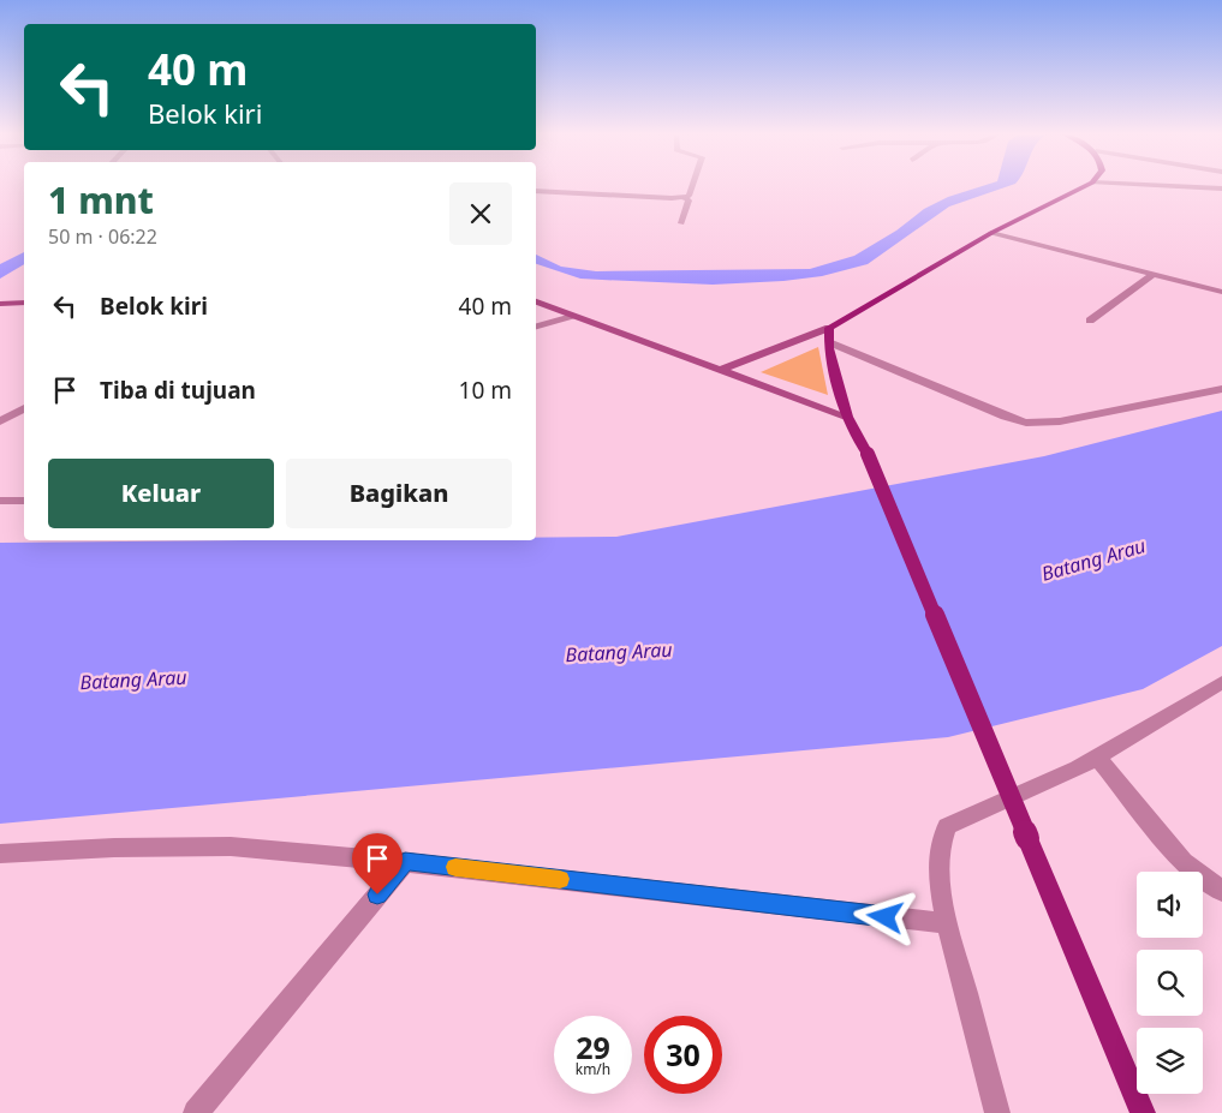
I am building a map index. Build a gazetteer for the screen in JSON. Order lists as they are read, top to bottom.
{
  "water": ["Batang Arau"],
  "page": {
    "turn": ["40 m", "Belok kiri"],
    "heading": ["1 mnt", "50 m · 06:22"],
    "list": [
      {
        "name": "Belok kiri",
        "value": "40 m"
      },
      {
        "name": "Tiba di tujuan",
        "value": "10 m"
      }
    ],
    "buttons": ["Keluar", "Bagikan"],
    "speed": "29 km/h",
    "limit": "30"
  }
}
